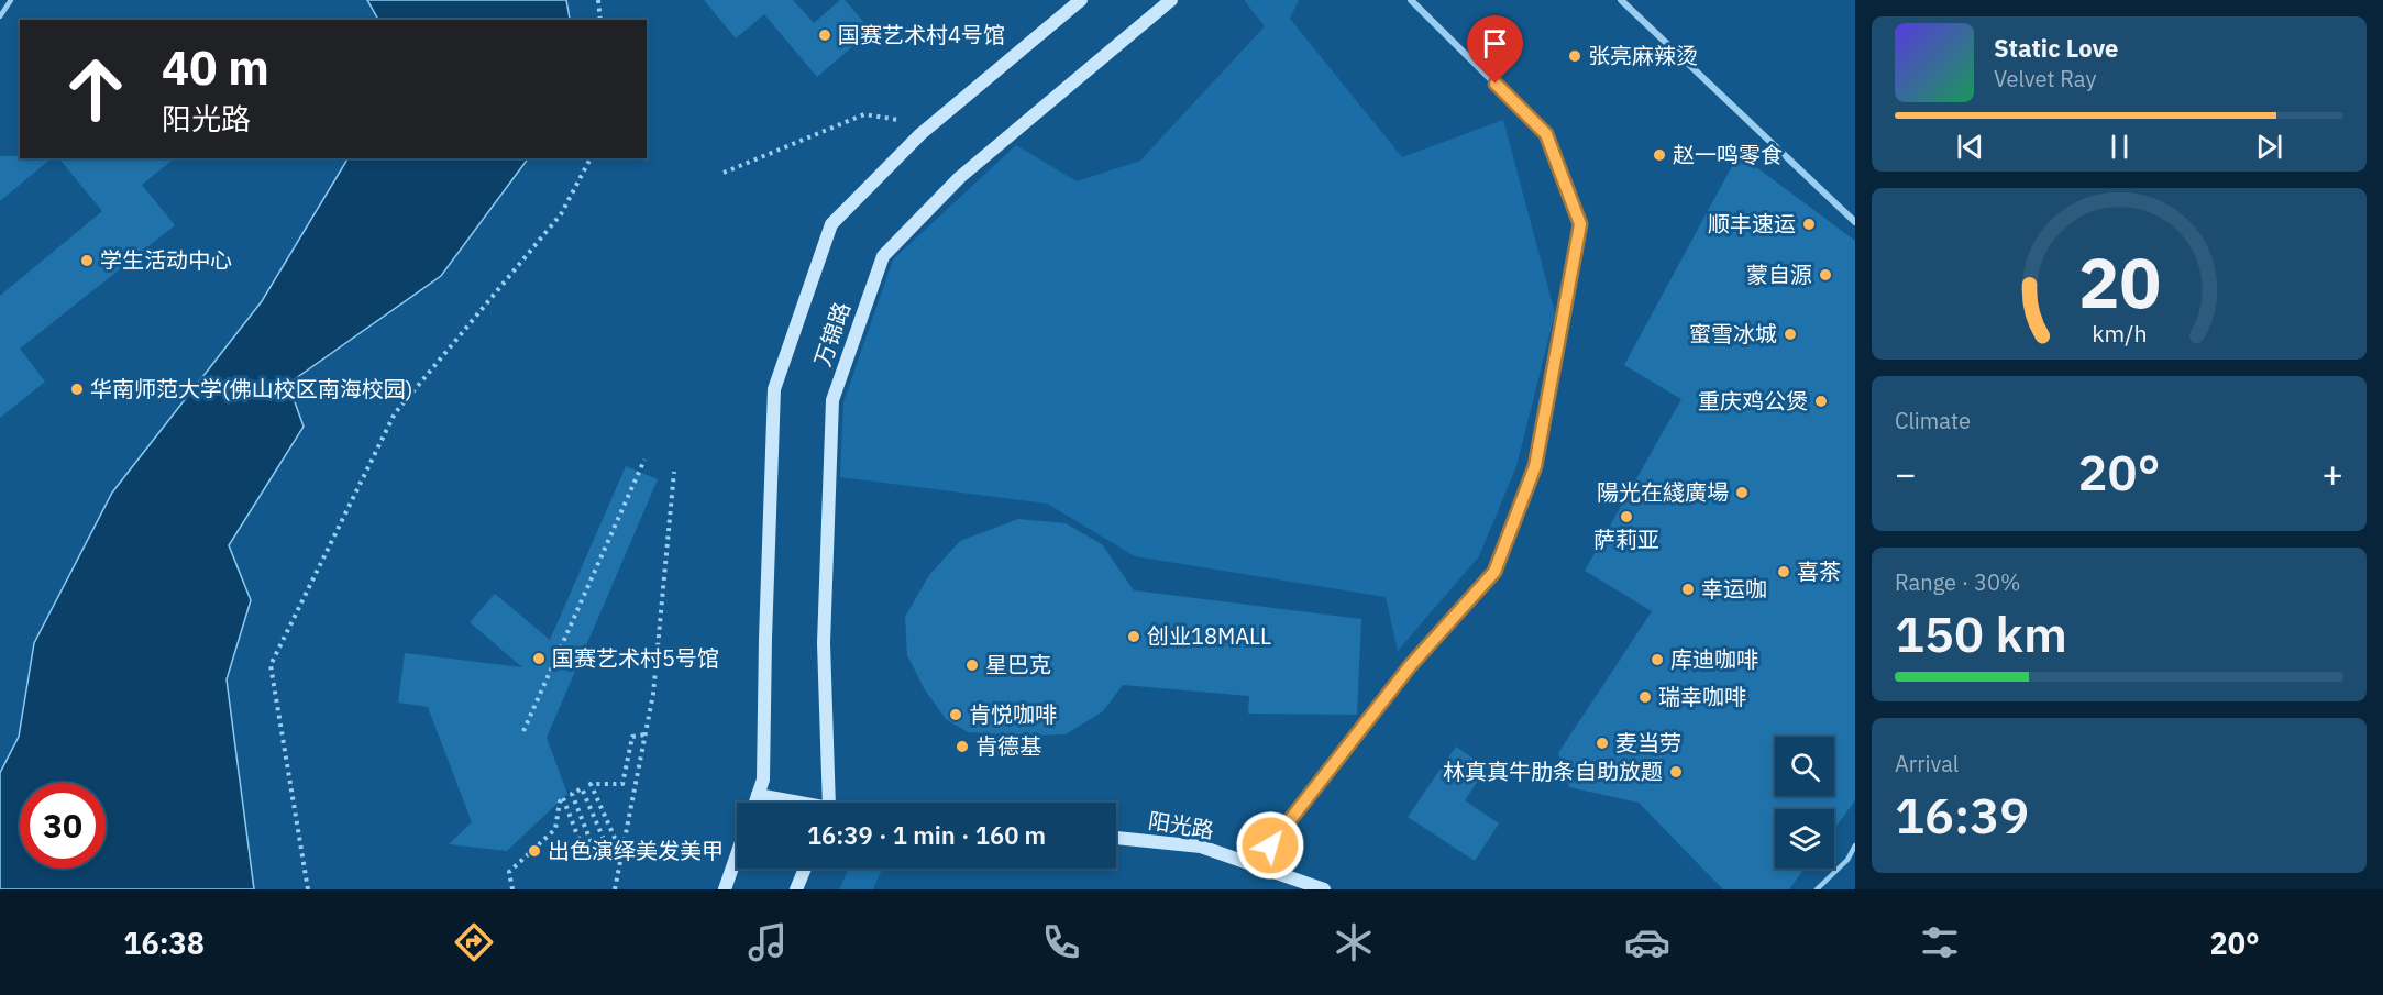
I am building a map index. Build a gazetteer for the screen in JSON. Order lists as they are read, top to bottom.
{
  "streets": {
    "street": ["万锦路", "阳光路"]
  },
  "places": [
    "国赛艺术村4号馆",
    "张亮麻辣烫",
    "赵一鸣零食",
    "顺丰速运",
    "学生活动中心",
    "蒙自源",
    "蜜雪冰城",
    "华南师范大学(佛山校区南海校园)",
    "重庆鸡公煲",
    "陽光在綫廣場",
    "萨莉亚",
    "喜茶",
    "幸运咖",
    "创业18MALL",
    "国赛艺术村5号馆",
    "库迪咖啡",
    "星巴克",
    "瑞幸咖啡",
    "肯悦咖啡",
    "麦当劳",
    "肯德基",
    "林真真牛肋条自助放题",
    "出色演绎美发美甲"
  ],
  "page": {
    "turn": ["40 m", "阳光路"],
    "song": ["Static Love", "Velvet Ray"],
    "tile": [
      "Climate",
      ["Range · 30%", "150 km"],
      ["Arrival", "16:39"]
    ],
    "heat": ["−", "20°", "+"],
    "limit": "30",
    "trip": "16:39 · 1 min · 160 m",
    "tabs": ["16:38", "20°"],
    "gauge": ["20", "km/h"]
  }
}
